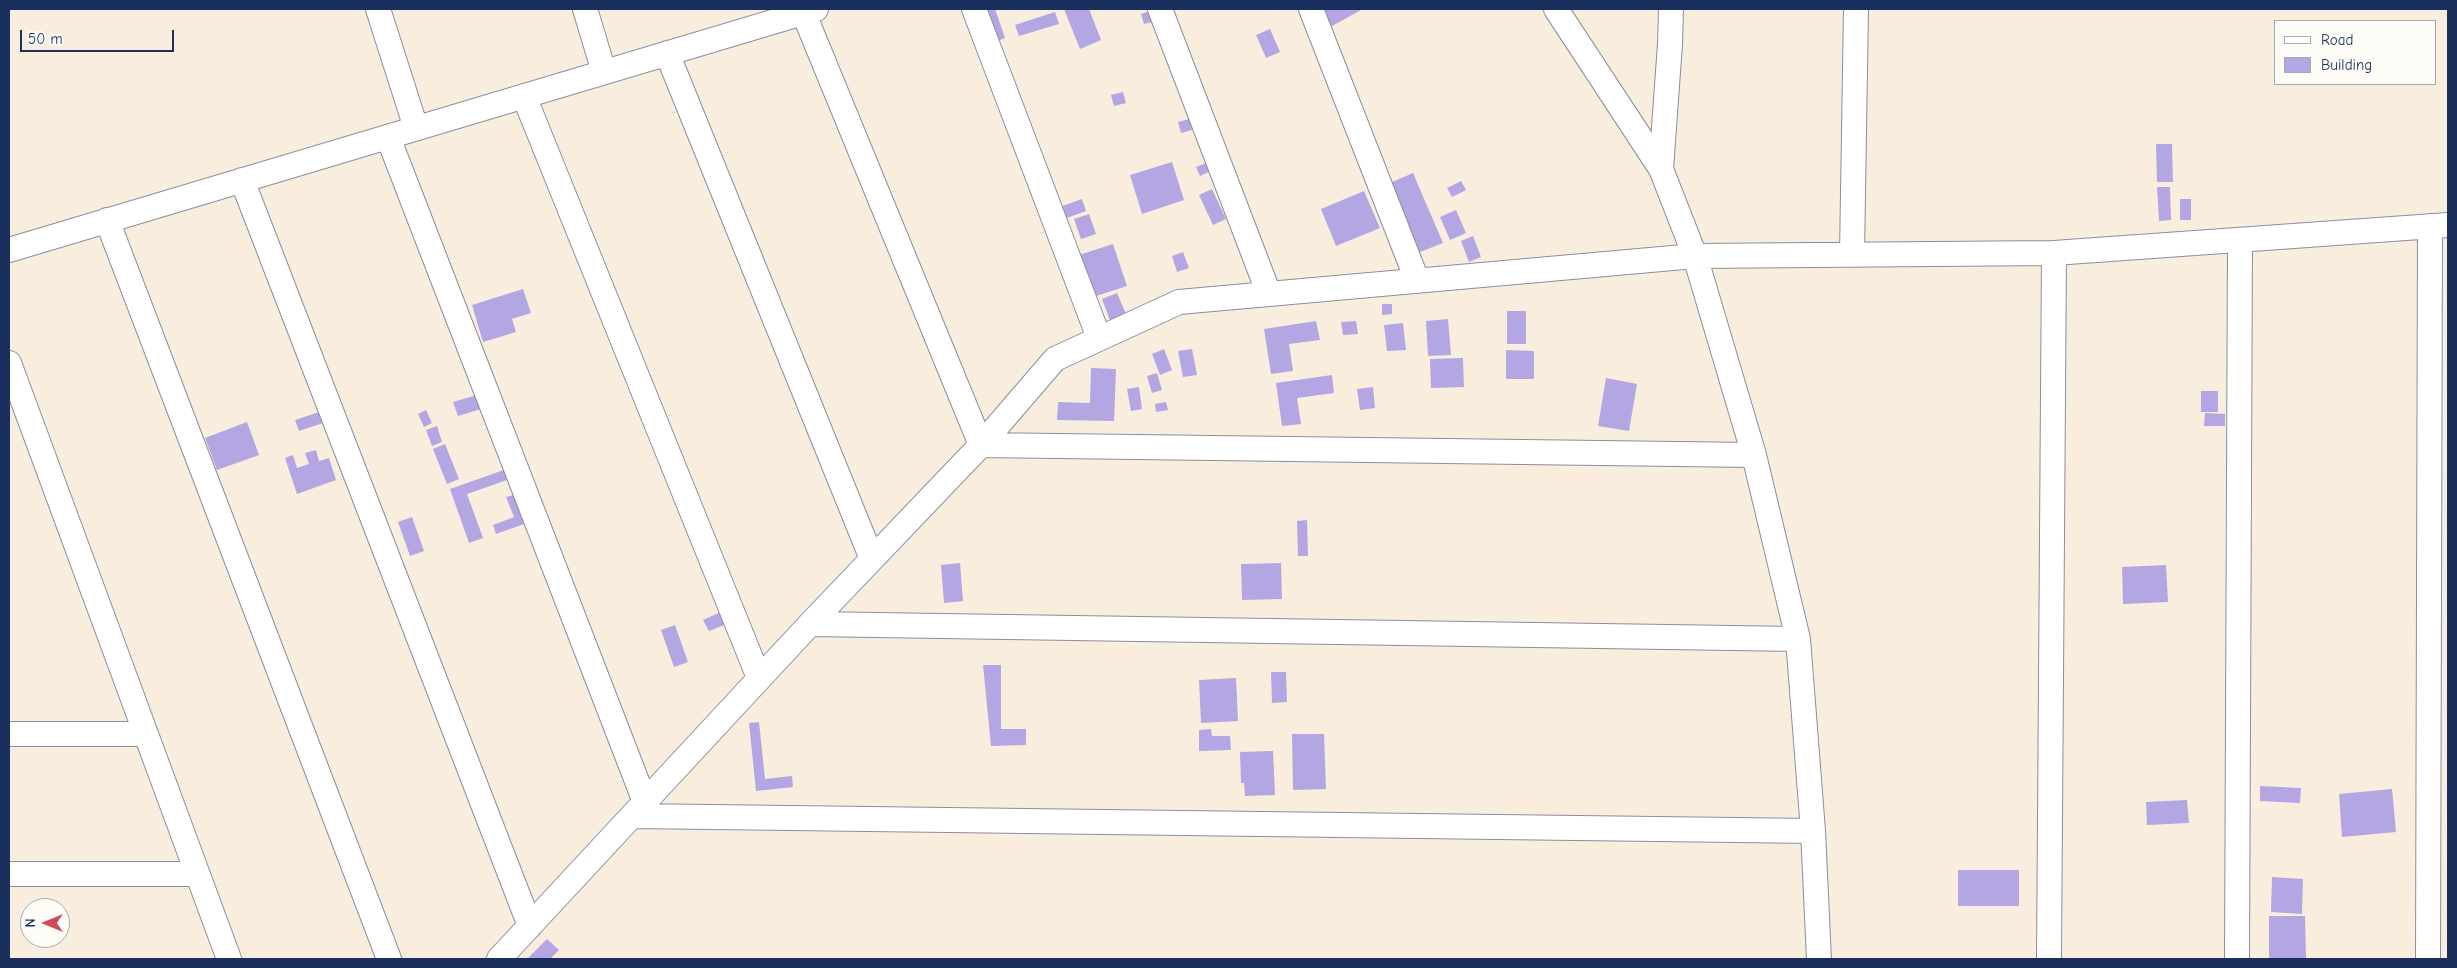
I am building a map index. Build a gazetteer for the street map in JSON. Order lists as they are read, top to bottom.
{
  "legend": ["Road", "Building"],
  "scale_bar": "50 m",
  "north": "left"
}
